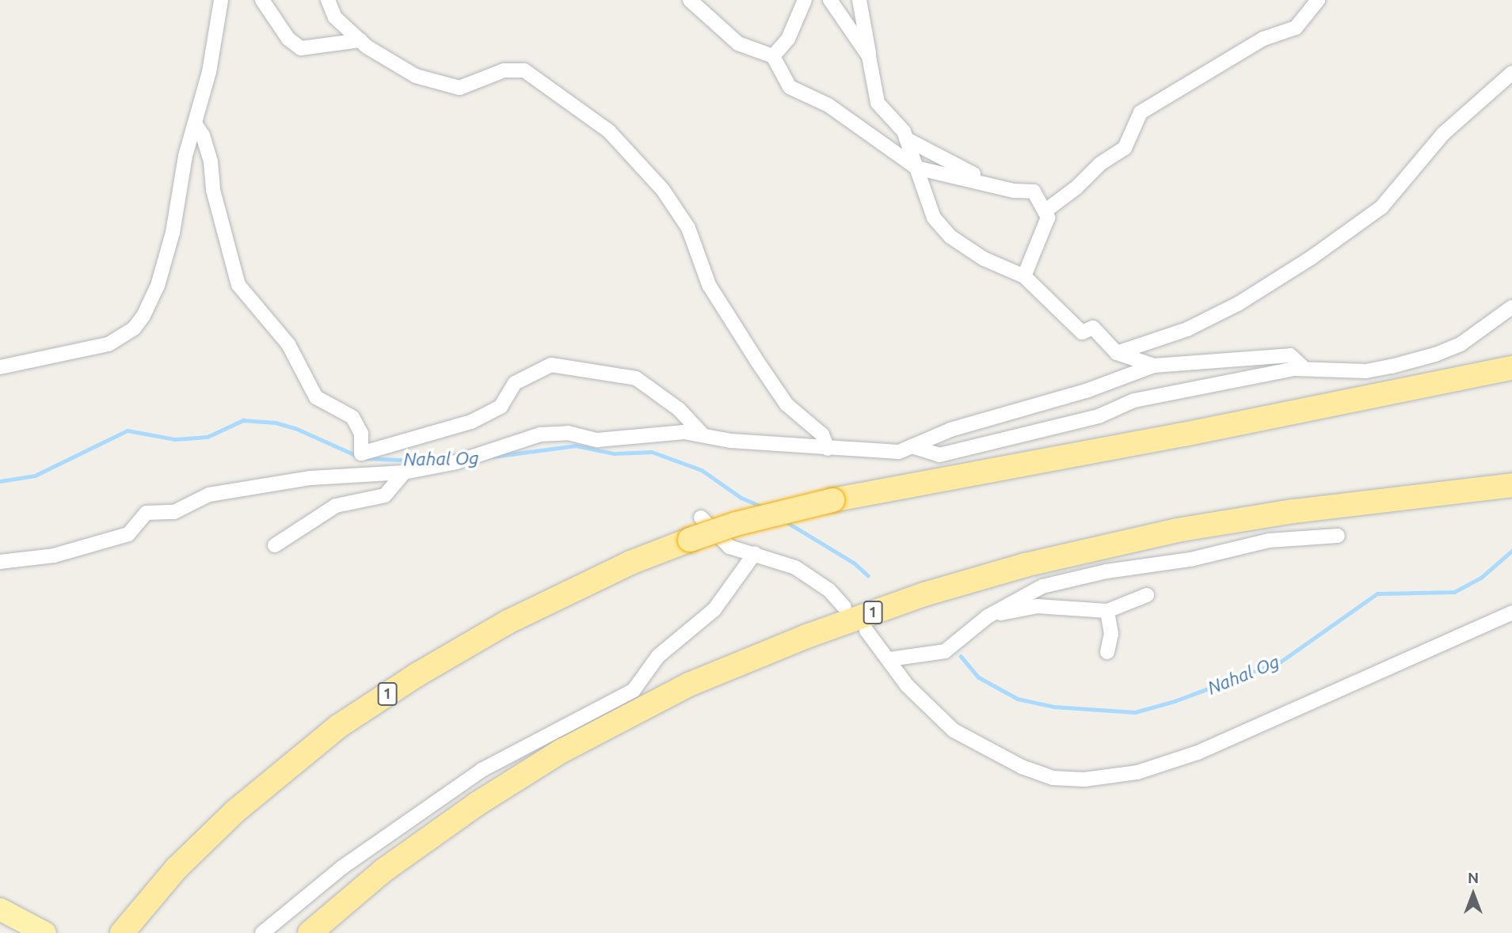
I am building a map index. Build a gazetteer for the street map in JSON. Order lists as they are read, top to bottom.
{
  "streets": {
    "highway": ["1"]
  },
  "water": ["Nahal Og"],
  "north": "top"
}
